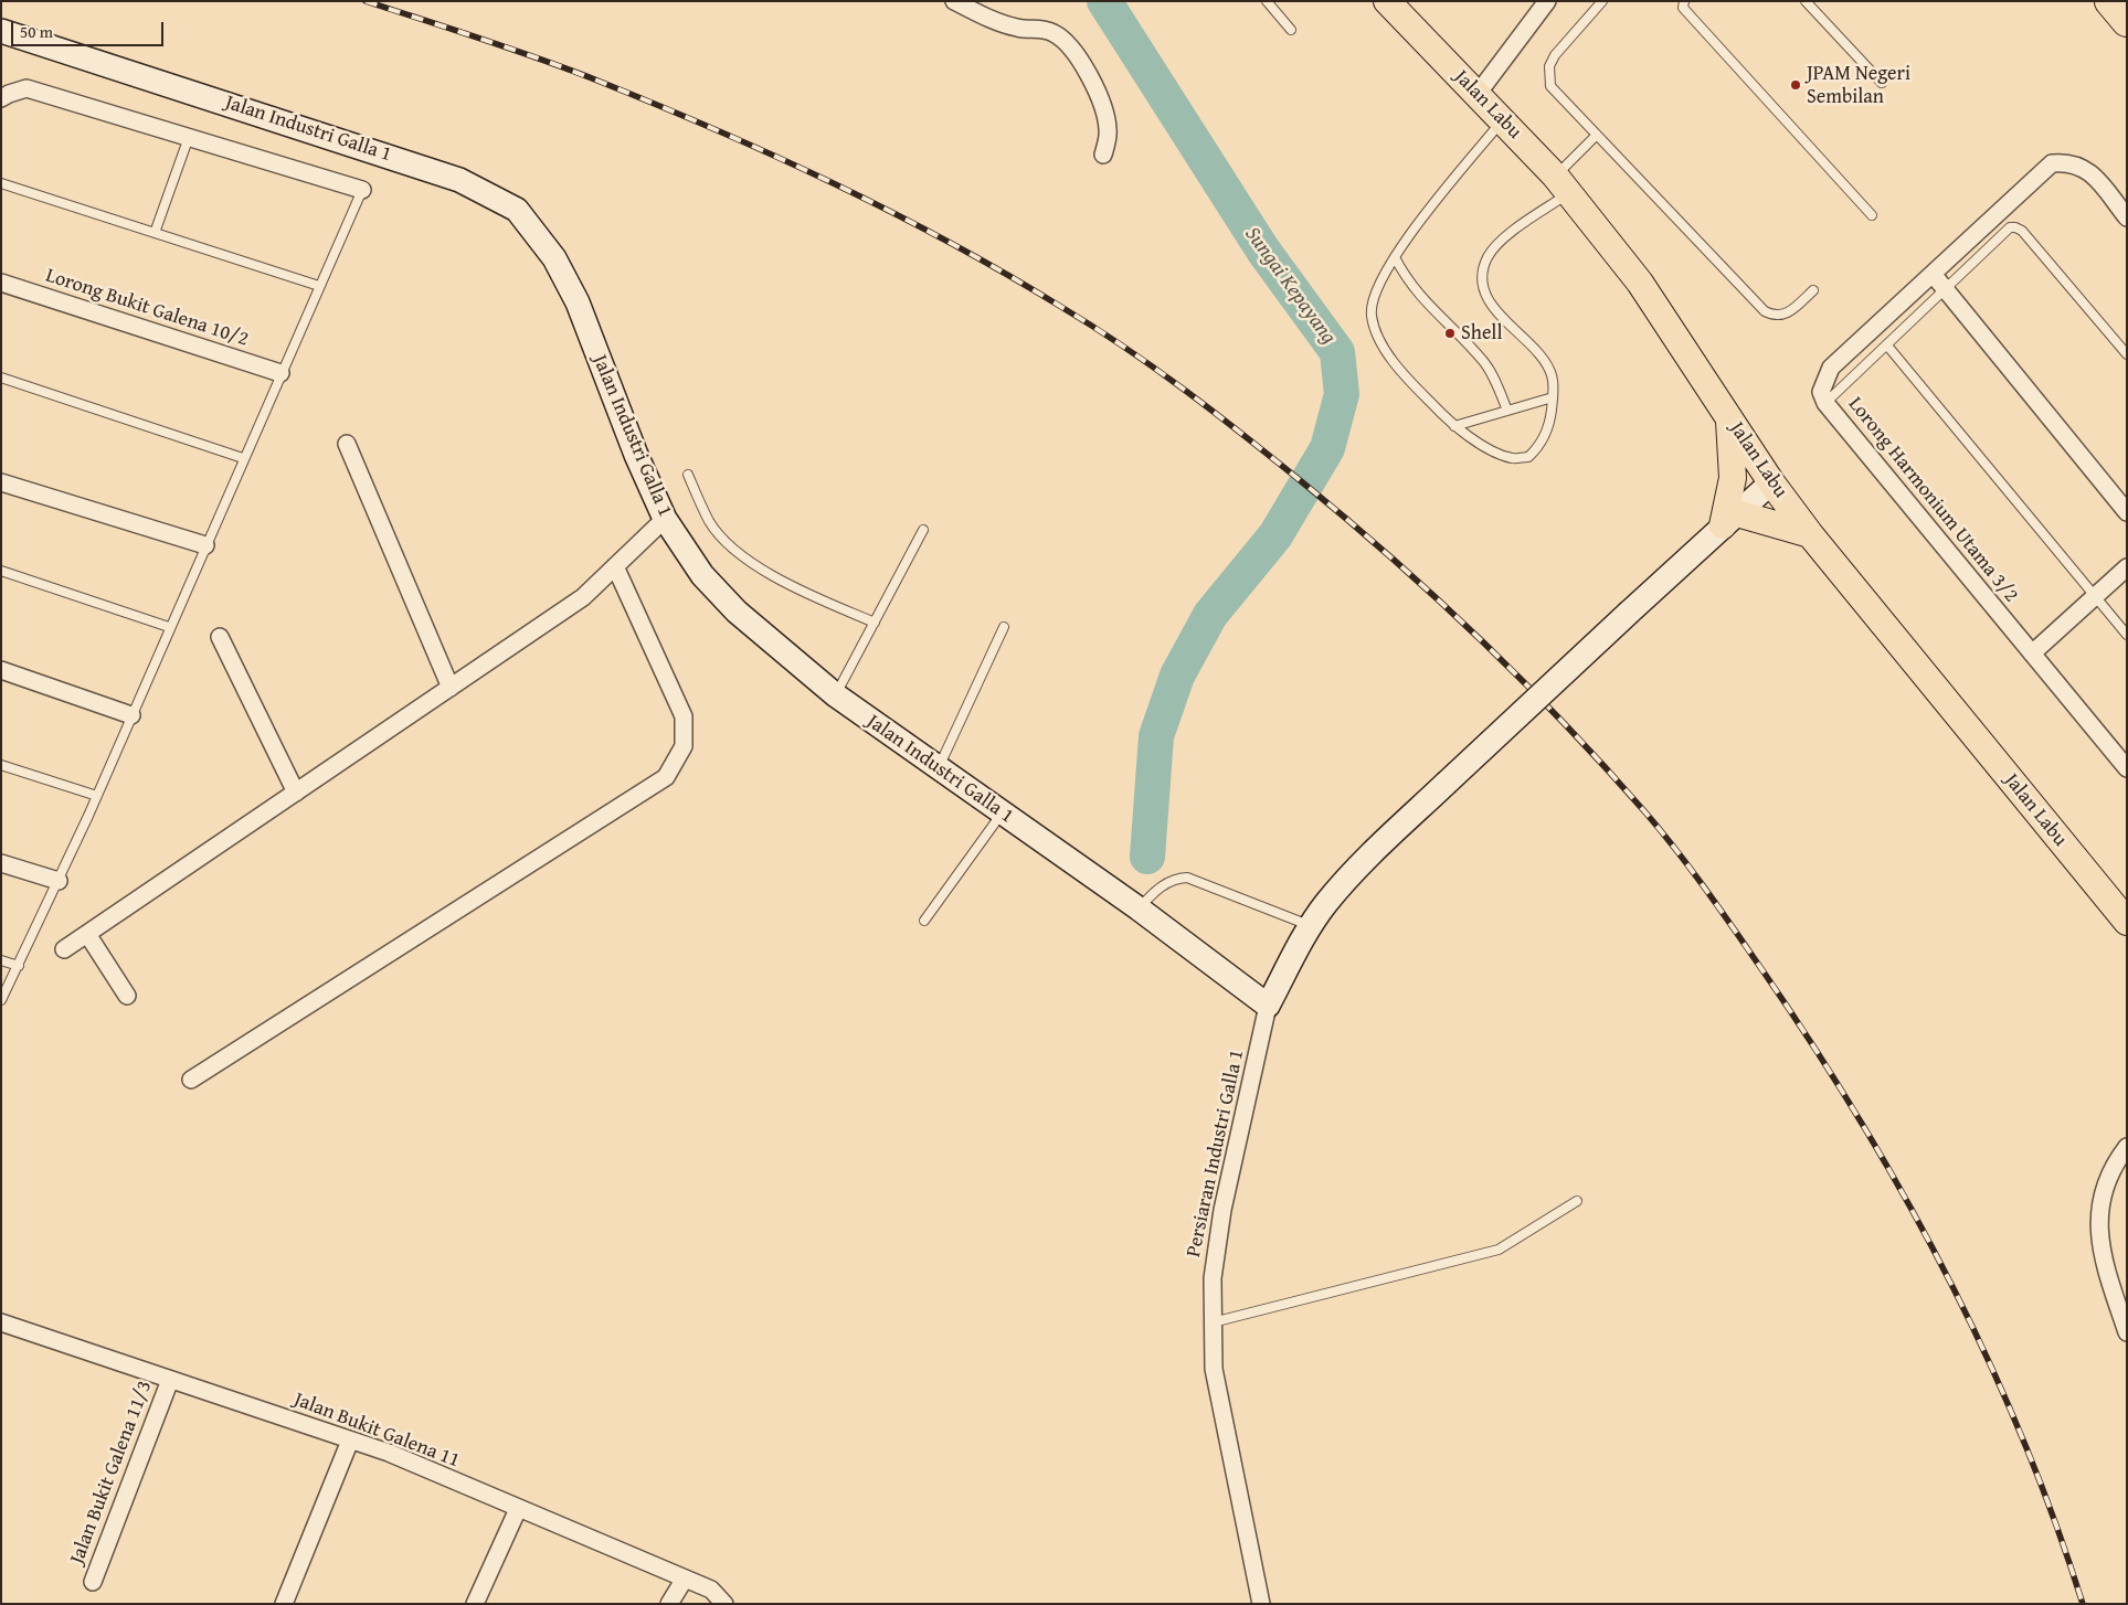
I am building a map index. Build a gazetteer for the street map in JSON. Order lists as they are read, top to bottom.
{
  "streets": {
    "main road": ["Jalan Labu", "Jalan Industri Galla 1"],
    "street": [
      "Lorong Bukit Galena 10/2",
      "Lorong Harmonium Utama 3/2",
      "Persiaran Industri Galla 1",
      "Jalan Bukit Galena 11",
      "Jalan Bukit Galena 11/3"
    ]
  },
  "crossings": [
    ["Jalan Industri Galla 1", "Persiaran Industri Galla 1"],
    ["Jalan Bukit Galena 11", "Jalan Bukit Galena 11/3"]
  ],
  "water": ["Sungai Kepayang"],
  "places": ["JPAM Negeri Sembilan", "Shell"],
  "scale_bar": "50 m"
}
